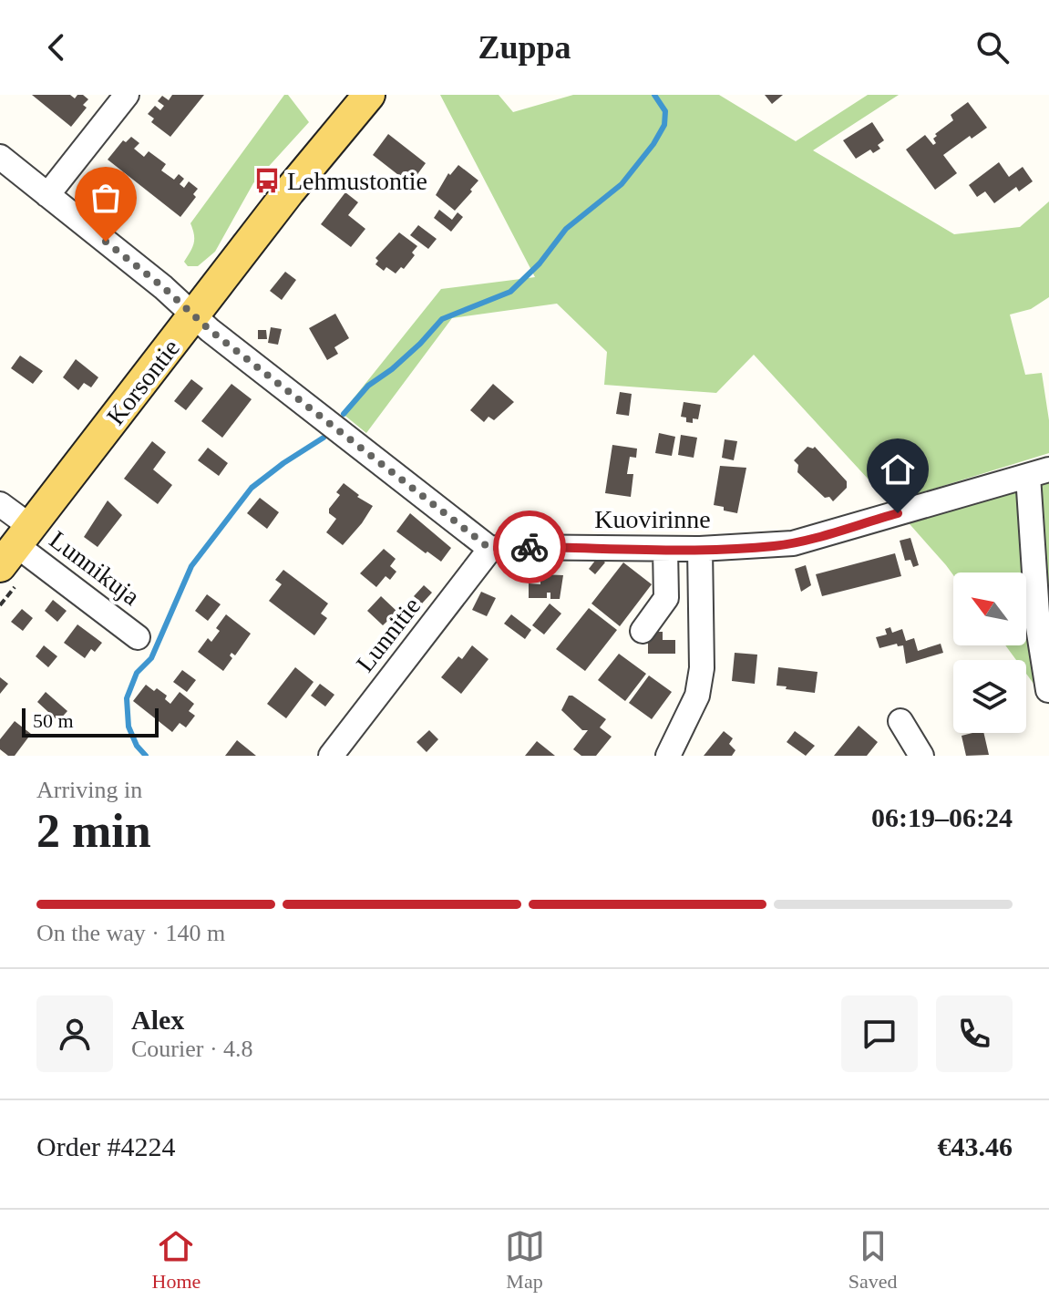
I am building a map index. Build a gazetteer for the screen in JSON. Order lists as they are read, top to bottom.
{
  "streets": {
    "main road": ["Korsontie"],
    "street": ["Kuovirinne", "Lunnikuja", "Lunnitie"]
  },
  "crossings": [
    ["Korsontie", "Lunnikuja"],
    ["Kuovirinne", "Lunnitie"]
  ],
  "places": {
    "bus stop": ["Lehmustontie"]
  },
  "scale_bar": "50 m",
  "north": "top left",
  "page": {
    "header": "Zuppa",
    "scale": "50 m",
    "heading": ["2 min", "Arriving in", "06:19–06:24"],
    "panel": [
      "Alex",
      "Courier · 4.8",
      "Order #4224",
      "€43.46"
    ],
    "bar": "On the way · 140 m",
    "tabs": ["Home", "Map", "Saved"]
  }
}
